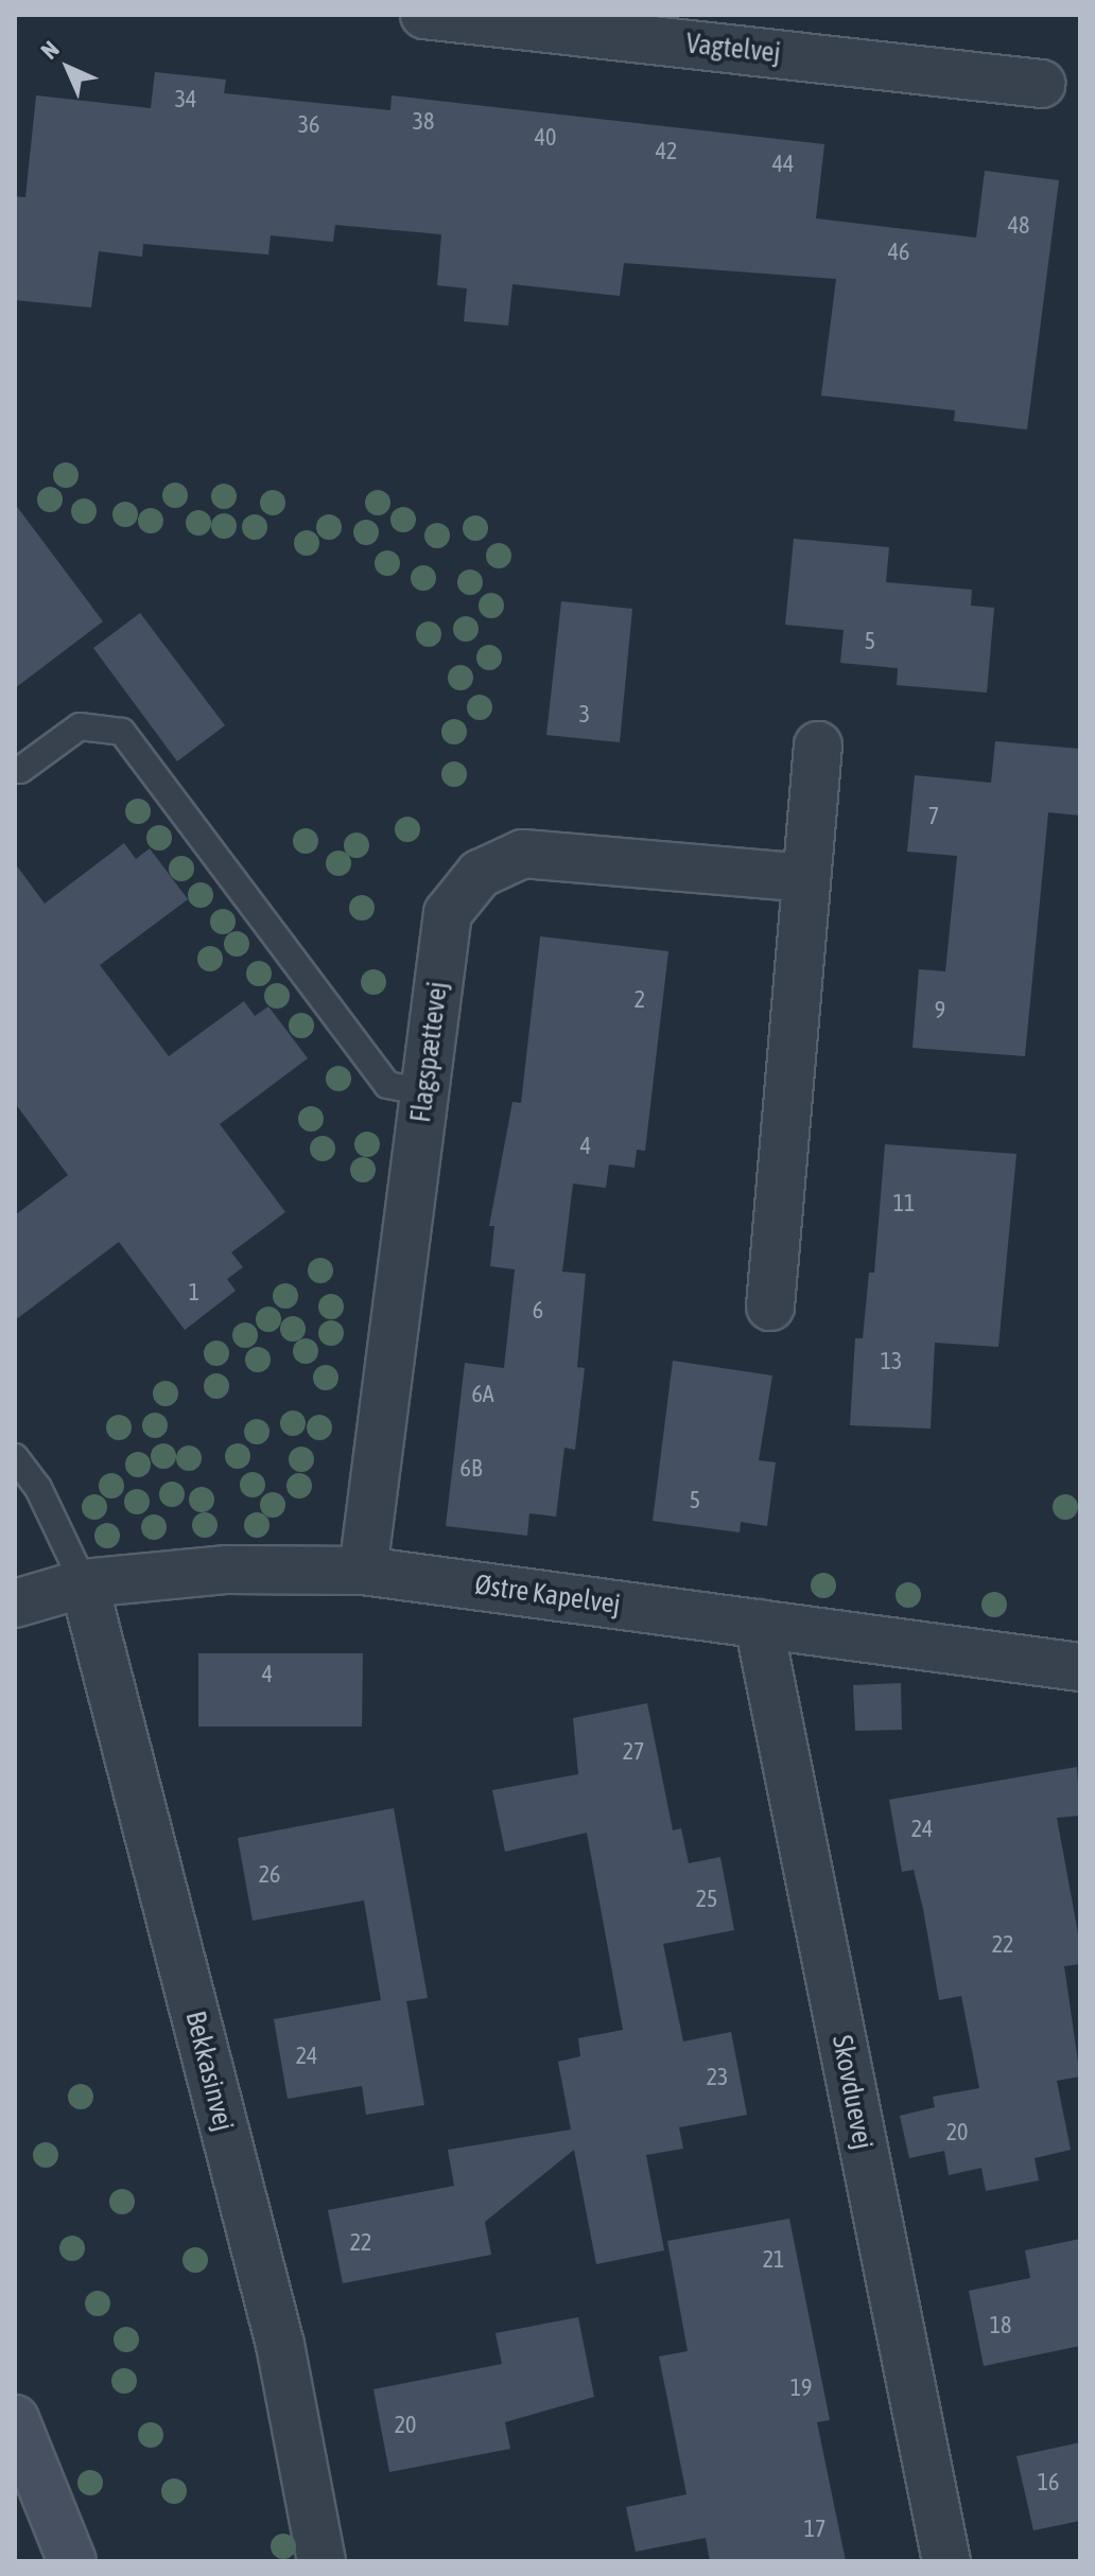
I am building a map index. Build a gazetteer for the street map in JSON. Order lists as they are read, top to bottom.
{
  "streets": {
    "street": [
      "Vagtelvej",
      "Flagspættevej",
      "Østre Kapelvej",
      "Bekkasinvej",
      "Skovduevej"
    ]
  },
  "crossings": [
    ["Flagspættevej", "Østre Kapelvej"],
    ["Østre Kapelvej", "Bekkasinvej"],
    ["Østre Kapelvej", "Skovduevej"]
  ],
  "house_numbers": [
    "34",
    "38",
    "36",
    "40",
    "42",
    "44",
    "48",
    "46",
    "5",
    "3",
    "7",
    "2",
    "9",
    "4",
    "11",
    "1",
    "6",
    "13",
    "6A",
    "6B",
    "5",
    "4",
    "27",
    "24",
    "26",
    "25",
    "22",
    "24",
    "23",
    "20",
    "22",
    "21",
    "18",
    "19",
    "20",
    "16",
    "17"
  ],
  "north": "top left"
}
